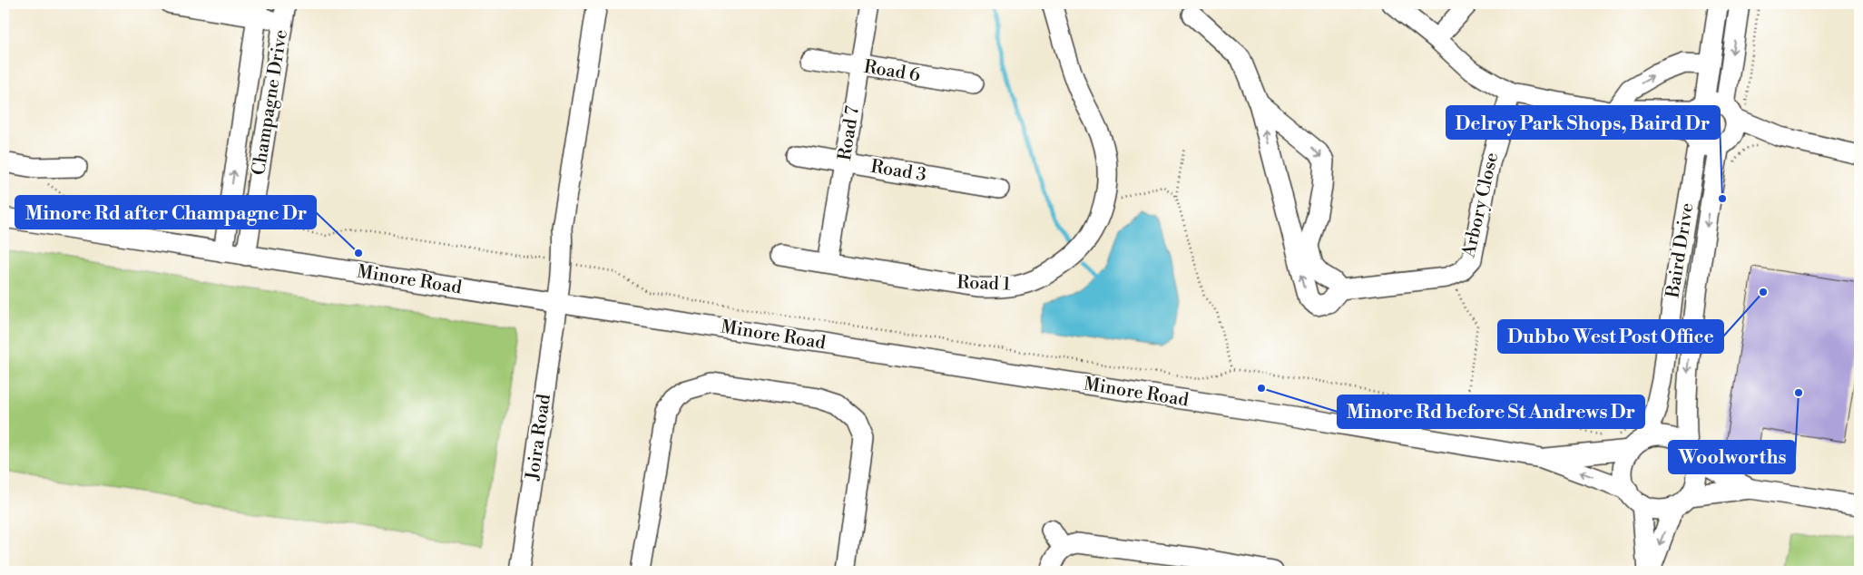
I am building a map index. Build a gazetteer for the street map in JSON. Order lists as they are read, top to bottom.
{
  "streets": {
    "street": [
      "Road 6",
      "Champagne Drive",
      "Road 7",
      "Road 3",
      "Arbory Close",
      "Baird Drive",
      "Minore Road",
      "Road 1",
      "Joira Road"
    ]
  },
  "crossings": [
    ["Road 6", "Road 7"],
    ["Champagne Drive", "Minore Road"],
    ["Road 7", "Road 3"],
    ["Road 7", "Road 1"],
    ["Baird Drive", "Minore Road"],
    ["Minore Road", "Joira Road"]
  ],
  "places": [
    "Delroy Park Shops, Baird Dr",
    "Minore Rd after Champagne Dr",
    "Dubbo West Post Office",
    "Minore Rd before St Andrews Dr",
    "Woolworths"
  ]
}
